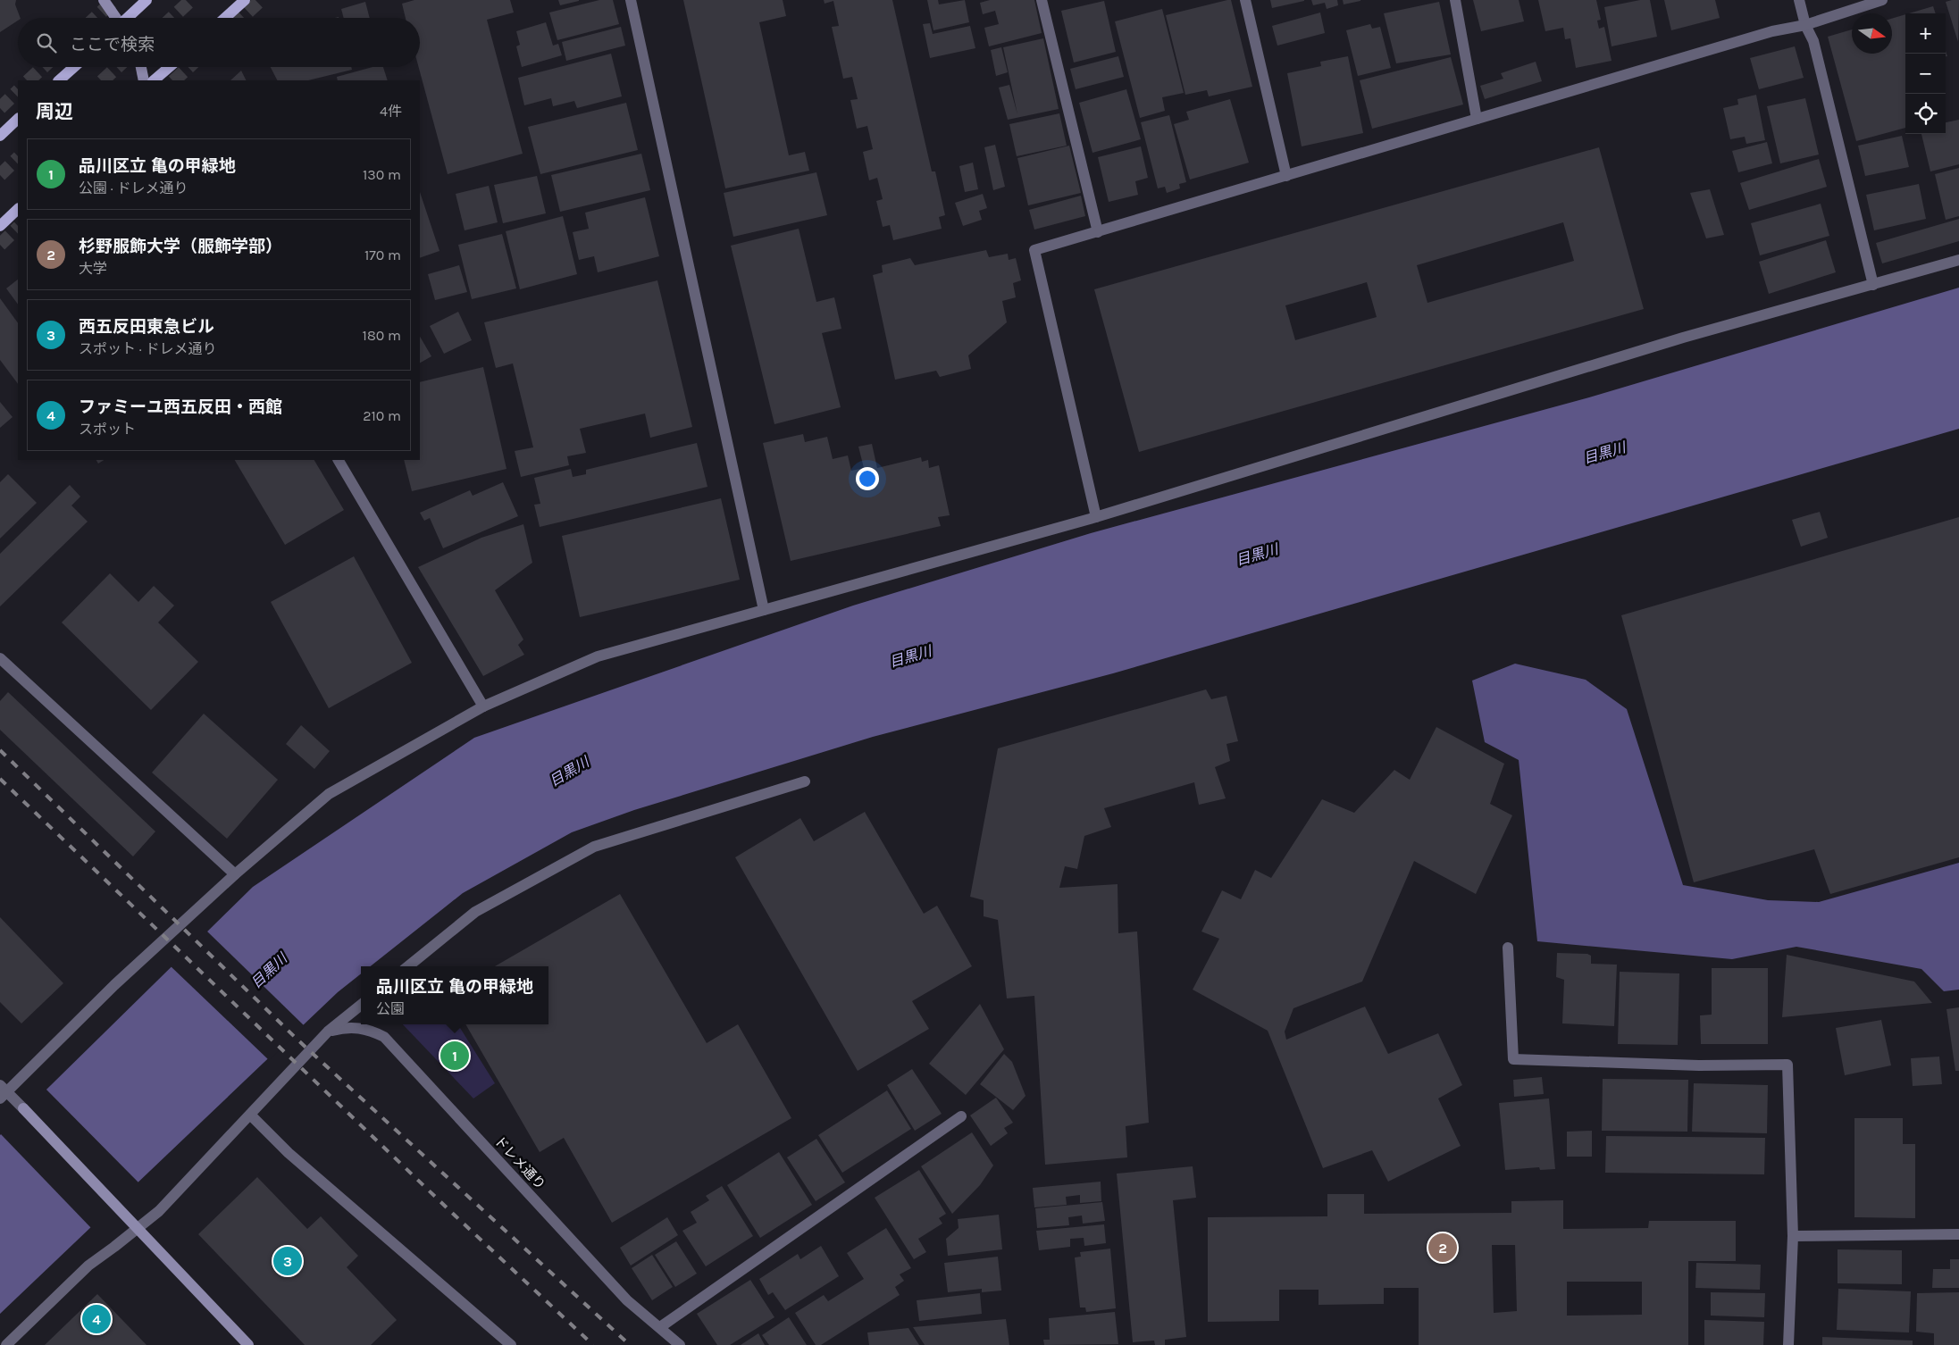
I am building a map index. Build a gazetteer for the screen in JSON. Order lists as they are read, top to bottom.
{
  "streets": {
    "street": ["ドレメ通り"]
  },
  "water": ["目黒川"],
  "north": "right",
  "page": {
    "map_buttons": ["+", "−"],
    "search": "ここで検索",
    "heading": ["周辺", "4件"],
    "list": [
      {
        "mark": "1",
        "name": "品川区立 亀の甲緑地",
        "note": "公園 · ドレメ通り",
        "value": "130 m"
      },
      {
        "mark": "2",
        "name": "杉野服飾大学（服飾学部）",
        "note": "大学",
        "value": "170 m"
      },
      {
        "mark": "3",
        "name": "西五反田東急ビル",
        "note": "スポット · ドレメ通り",
        "value": "180 m"
      },
      {
        "mark": "4",
        "name": "ファミーユ西五反田・西館",
        "note": "スポット",
        "value": "210 m"
      }
    ],
    "popup": ["品川区立 亀の甲緑地", "公園"],
    "pins": [
      "1",
      "2",
      "3",
      "4"
    ]
  }
}
